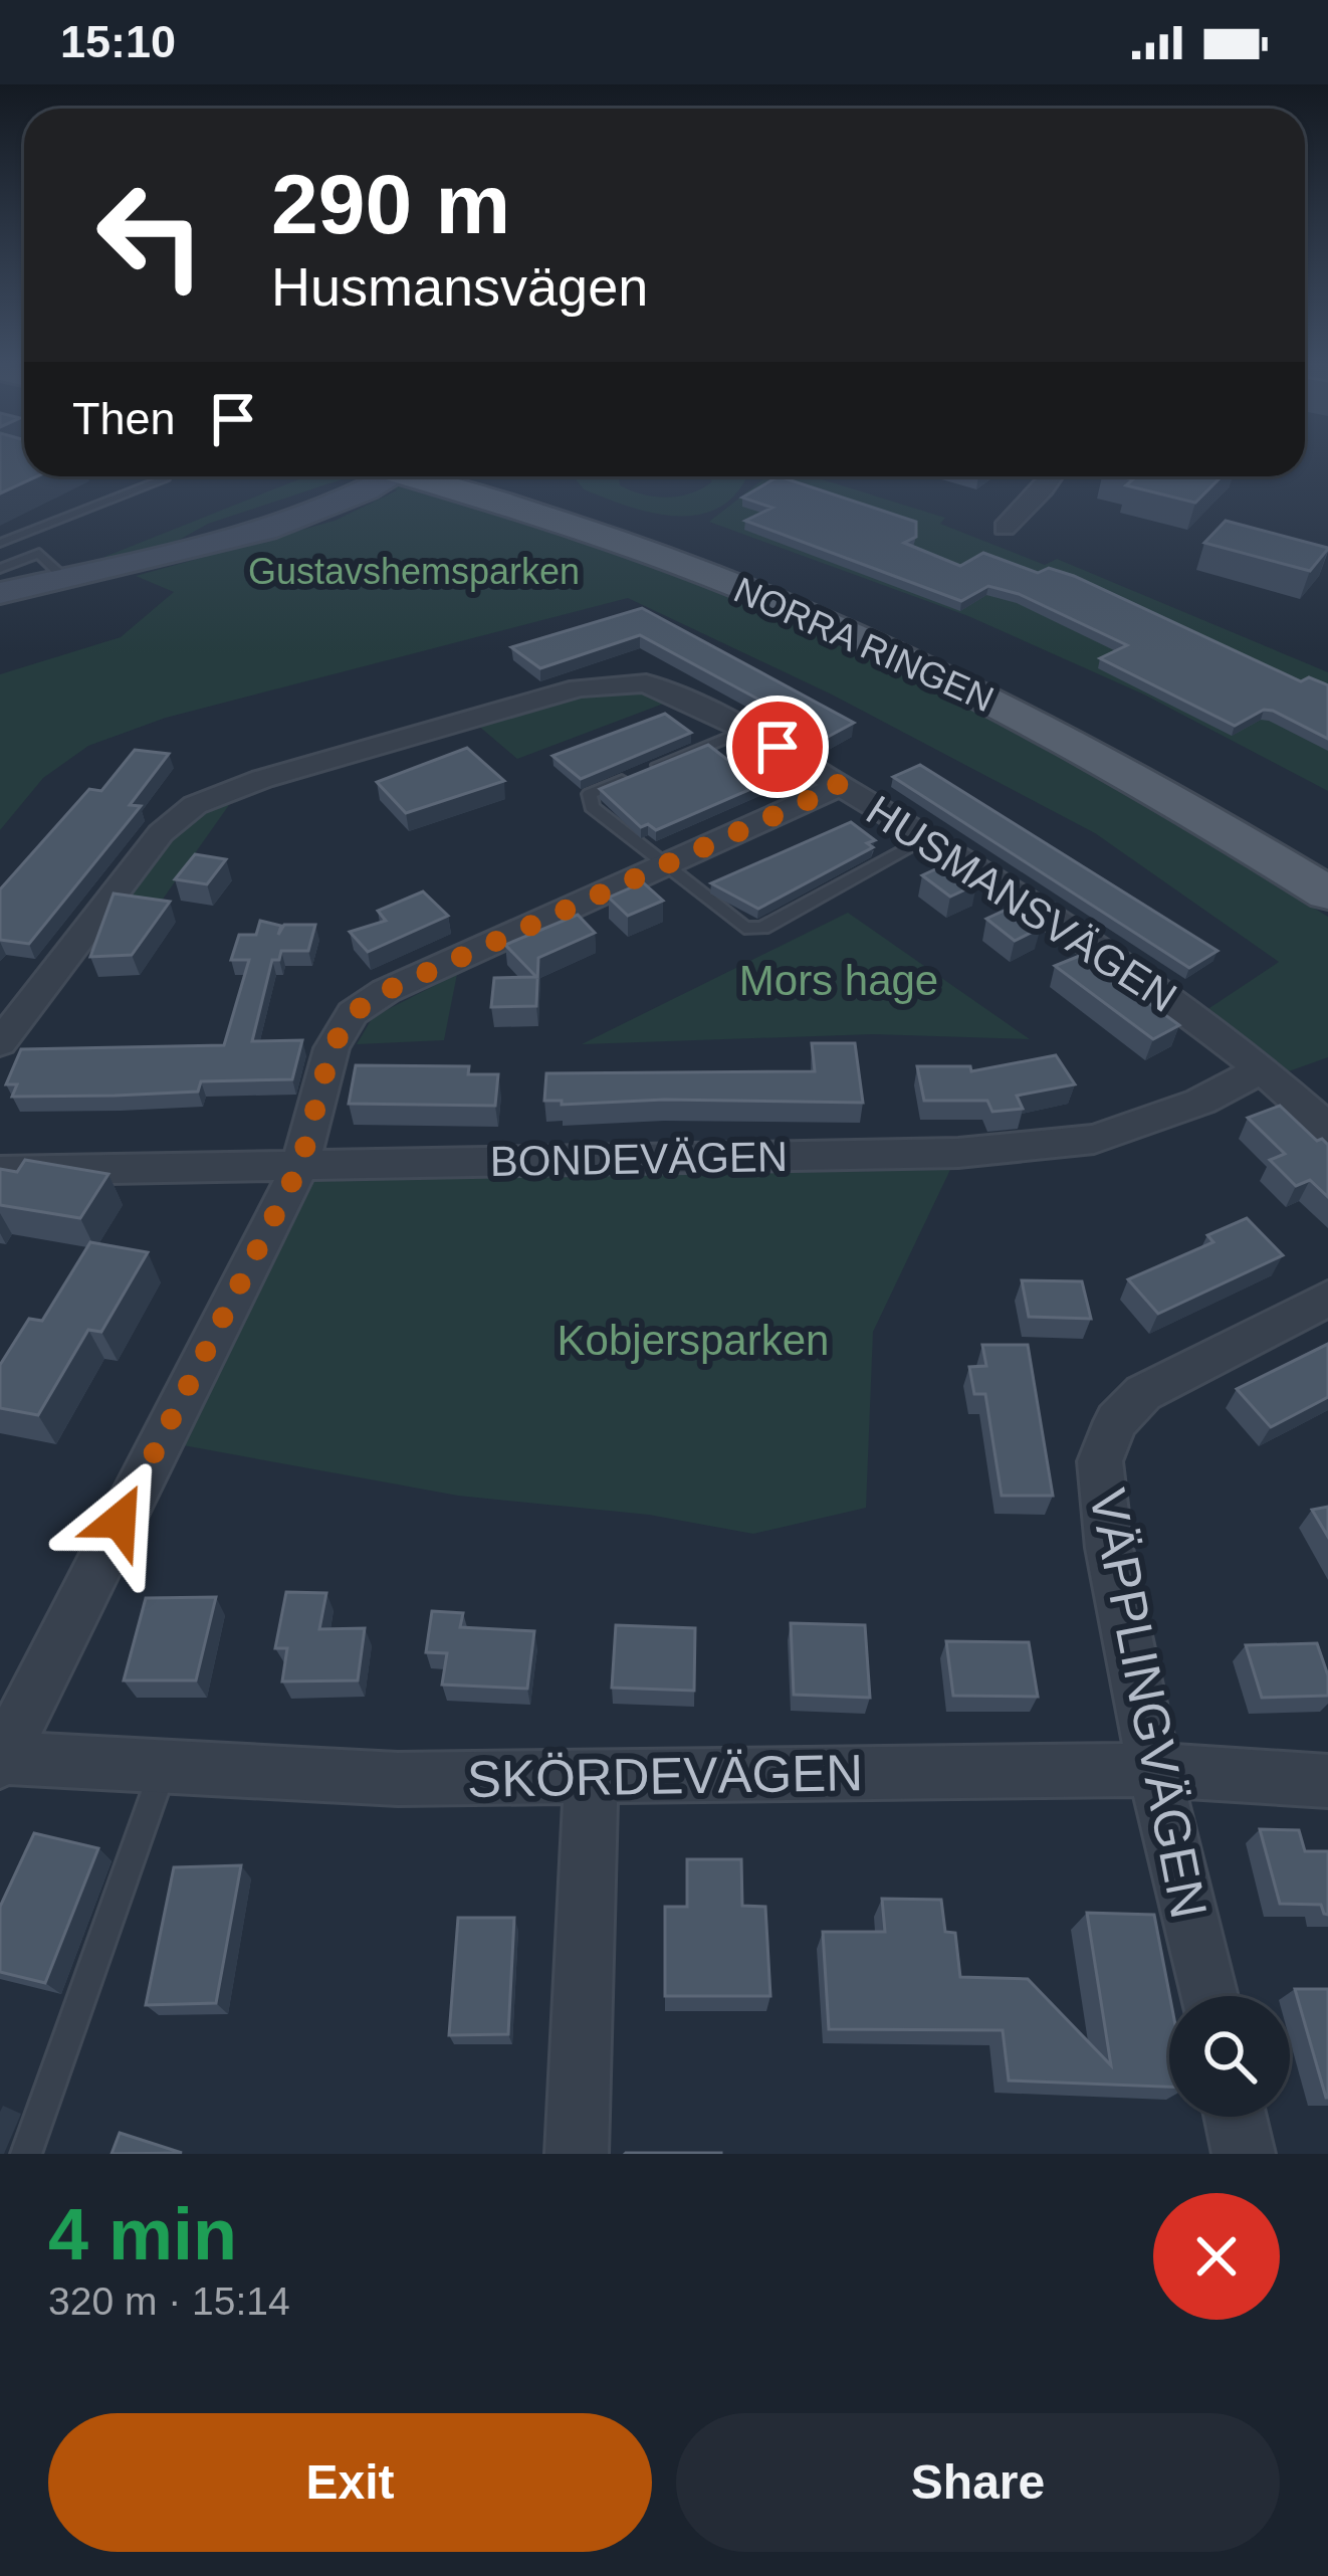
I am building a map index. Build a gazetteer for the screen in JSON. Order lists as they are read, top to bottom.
{
  "streets": {
    "main road": ["NORRA RINGEN"],
    "street": [
      "HUSMANSVÄGEN",
      "BONDEVÄGEN",
      "VÄPPLINGVÄGEN",
      "SKÖRDEVÄGEN"
    ]
  },
  "crossings": [
    ["HUSMANSVÄGEN", "BONDEVÄGEN"],
    ["VÄPPLINGVÄGEN", "SKÖRDEVÄGEN"]
  ],
  "parks": ["Gustavshemsparken", "Mors hage", "Kobjersparken"],
  "page": {
    "status": "15:10",
    "turn": ["290 m", "Husmansvägen"],
    "then": "Then",
    "heading": ["4 min", "320 m · 15:14"],
    "buttons": ["Exit", "Share"]
  }
}
